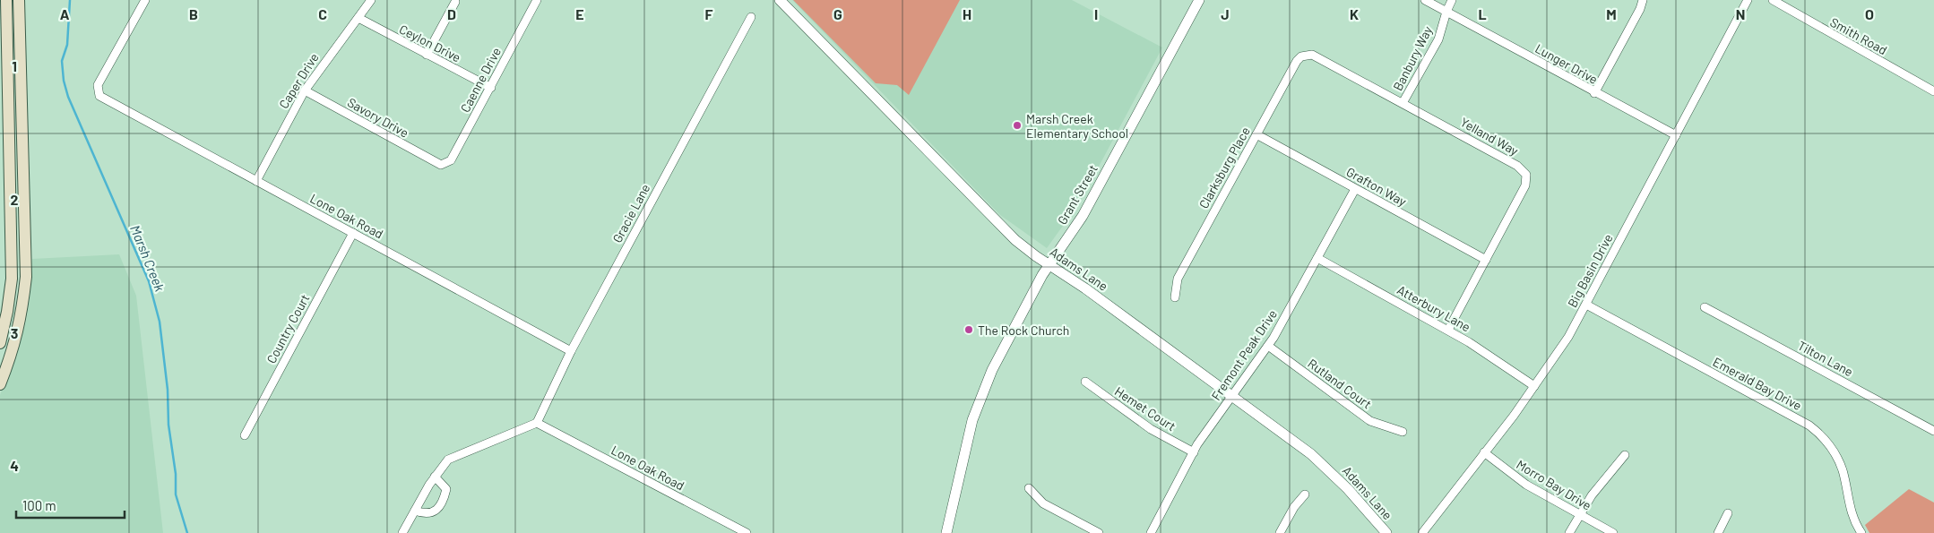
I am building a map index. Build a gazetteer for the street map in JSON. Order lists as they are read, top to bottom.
{
  "streets": {
    "street": [
      "Smith Road",
      "Ceylon Drive",
      "Banbury Way",
      "Lunger Drive",
      "Caenne Drive",
      "Caper Drive",
      "Savory Drive",
      "Yelland Way",
      "Clarksburg Place",
      "Grafton Way",
      "Grant Street",
      "Gracie Lane",
      "Lone Oak Road",
      "Adams Lane",
      "Big Basin Drive",
      "Atterbury Lane",
      "Country Court",
      "Fremont Peak Drive",
      "Tilton Lane",
      "Rutland Court",
      "Emerald Bay Drive",
      "Hemet Court",
      "Morro Bay Drive"
    ]
  },
  "crossings": [
    ["Ceylon Drive", "Caenne Drive"],
    ["Ceylon Drive", "Caper Drive"],
    ["Banbury Way", "Lunger Drive"],
    ["Banbury Way", "Yelland Way"],
    ["Lunger Drive", "Big Basin Drive"],
    ["Caenne Drive", "Savory Drive"],
    ["Caper Drive", "Savory Drive"],
    ["Caper Drive", "Lone Oak Road"],
    ["Yelland Way", "Clarksburg Place"],
    ["Yelland Way", "Grafton Way"],
    ["Yelland Way", "Atterbury Lane"],
    ["Clarksburg Place", "Grafton Way"],
    ["Grafton Way", "Fremont Peak Drive"],
    ["Grant Street", "Adams Lane"],
    ["Gracie Lane", "Lone Oak Road"],
    ["Lone Oak Road", "Country Court"],
    ["Adams Lane", "Fremont Peak Drive"],
    ["Big Basin Drive", "Atterbury Lane"],
    ["Big Basin Drive", "Emerald Bay Drive"],
    ["Big Basin Drive", "Morro Bay Drive"],
    ["Atterbury Lane", "Fremont Peak Drive"],
    ["Fremont Peak Drive", "Rutland Court"],
    ["Fremont Peak Drive", "Hemet Court"]
  ],
  "water": ["Marsh Creek"],
  "places": ["Marsh Creek Elementary School", "The Rock Church"],
  "scale_bar": "100 m",
  "grid": {
    "columns": [
      "A",
      "B",
      "C",
      "D",
      "E",
      "F",
      "G",
      "H",
      "I",
      "J",
      "K",
      "L",
      "M",
      "N",
      "O"
    ],
    "rows": [
      "1",
      "2",
      "3",
      "4"
    ]
  }
}
